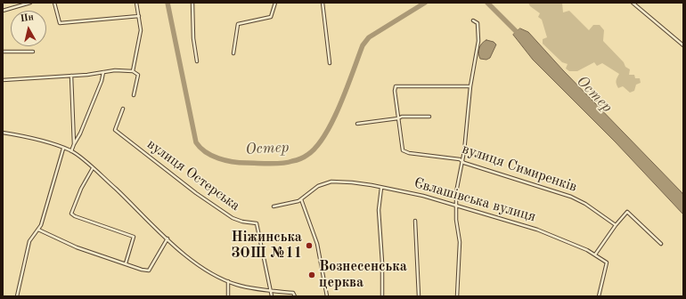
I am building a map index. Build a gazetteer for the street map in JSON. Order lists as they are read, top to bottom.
{
  "streets": {
    "street": ["вулиця Симиренків", "вулиця Остерська", "Євлашівська вулиця"]
  },
  "water": ["Остер"],
  "places": ["Ніжинська ЗОШ №11", "Вознесенська церква"],
  "north": "top"
}
